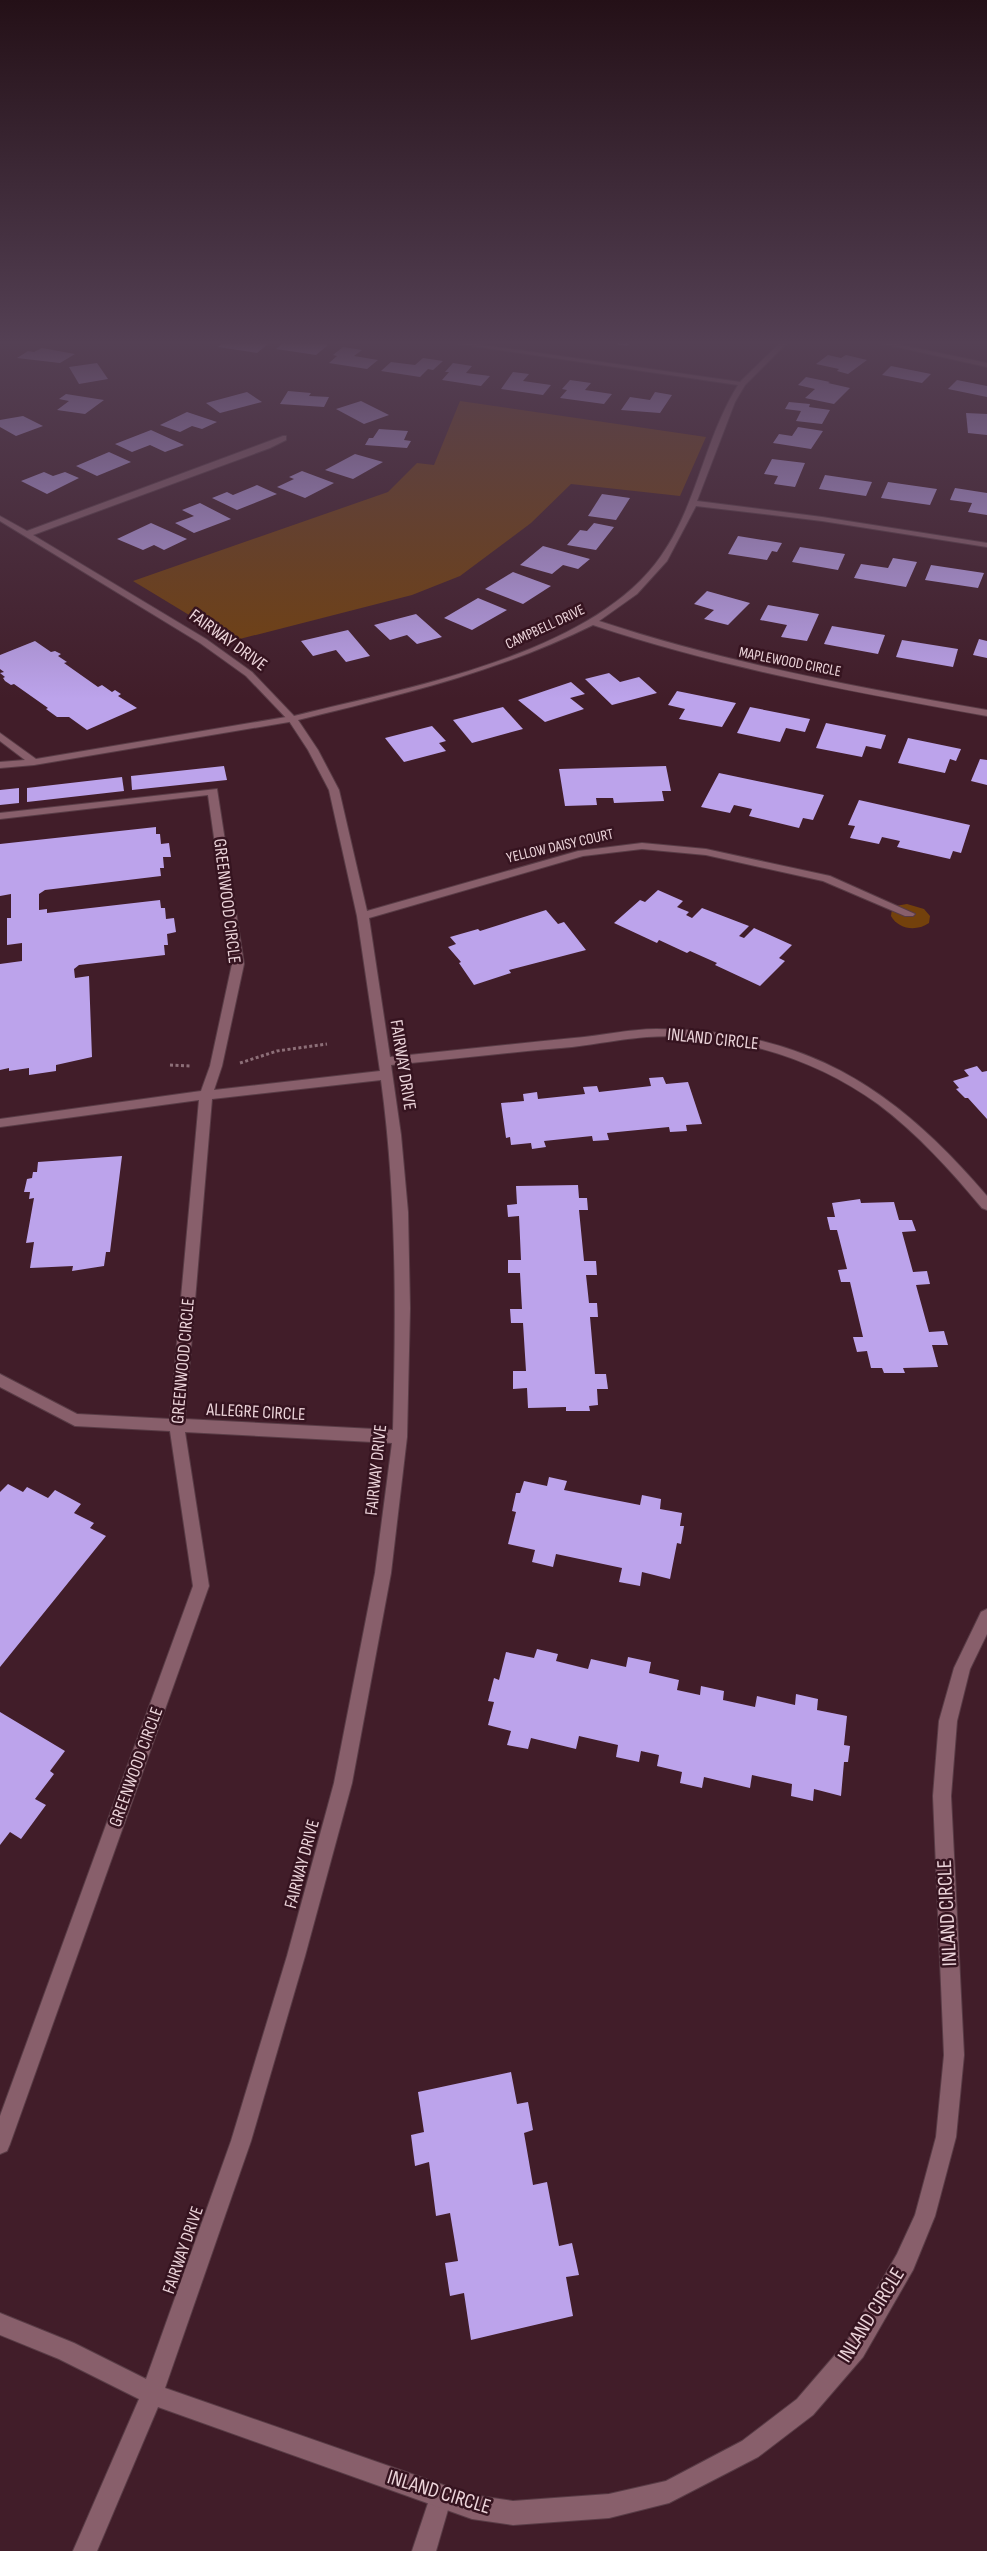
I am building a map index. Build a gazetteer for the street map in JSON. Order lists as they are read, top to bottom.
{
  "streets": {
    "street": [
      "CAMPBELL DRIVE",
      "FAIRWAY DRIVE",
      "MAPLEWOOD CIRCLE",
      "YELLOW DAISY COURT",
      "GREENWOOD CIRCLE",
      "INLAND CIRCLE",
      "ALLEGRE CIRCLE"
    ]
  },
  "crossings": [
    ["CAMPBELL DRIVE", "FAIRWAY DRIVE"],
    ["CAMPBELL DRIVE", "MAPLEWOOD CIRCLE"],
    ["FAIRWAY DRIVE", "YELLOW DAISY COURT"],
    ["FAIRWAY DRIVE", "INLAND CIRCLE"],
    ["FAIRWAY DRIVE", "ALLEGRE CIRCLE"],
    ["GREENWOOD CIRCLE", "ALLEGRE CIRCLE"]
  ]
}
